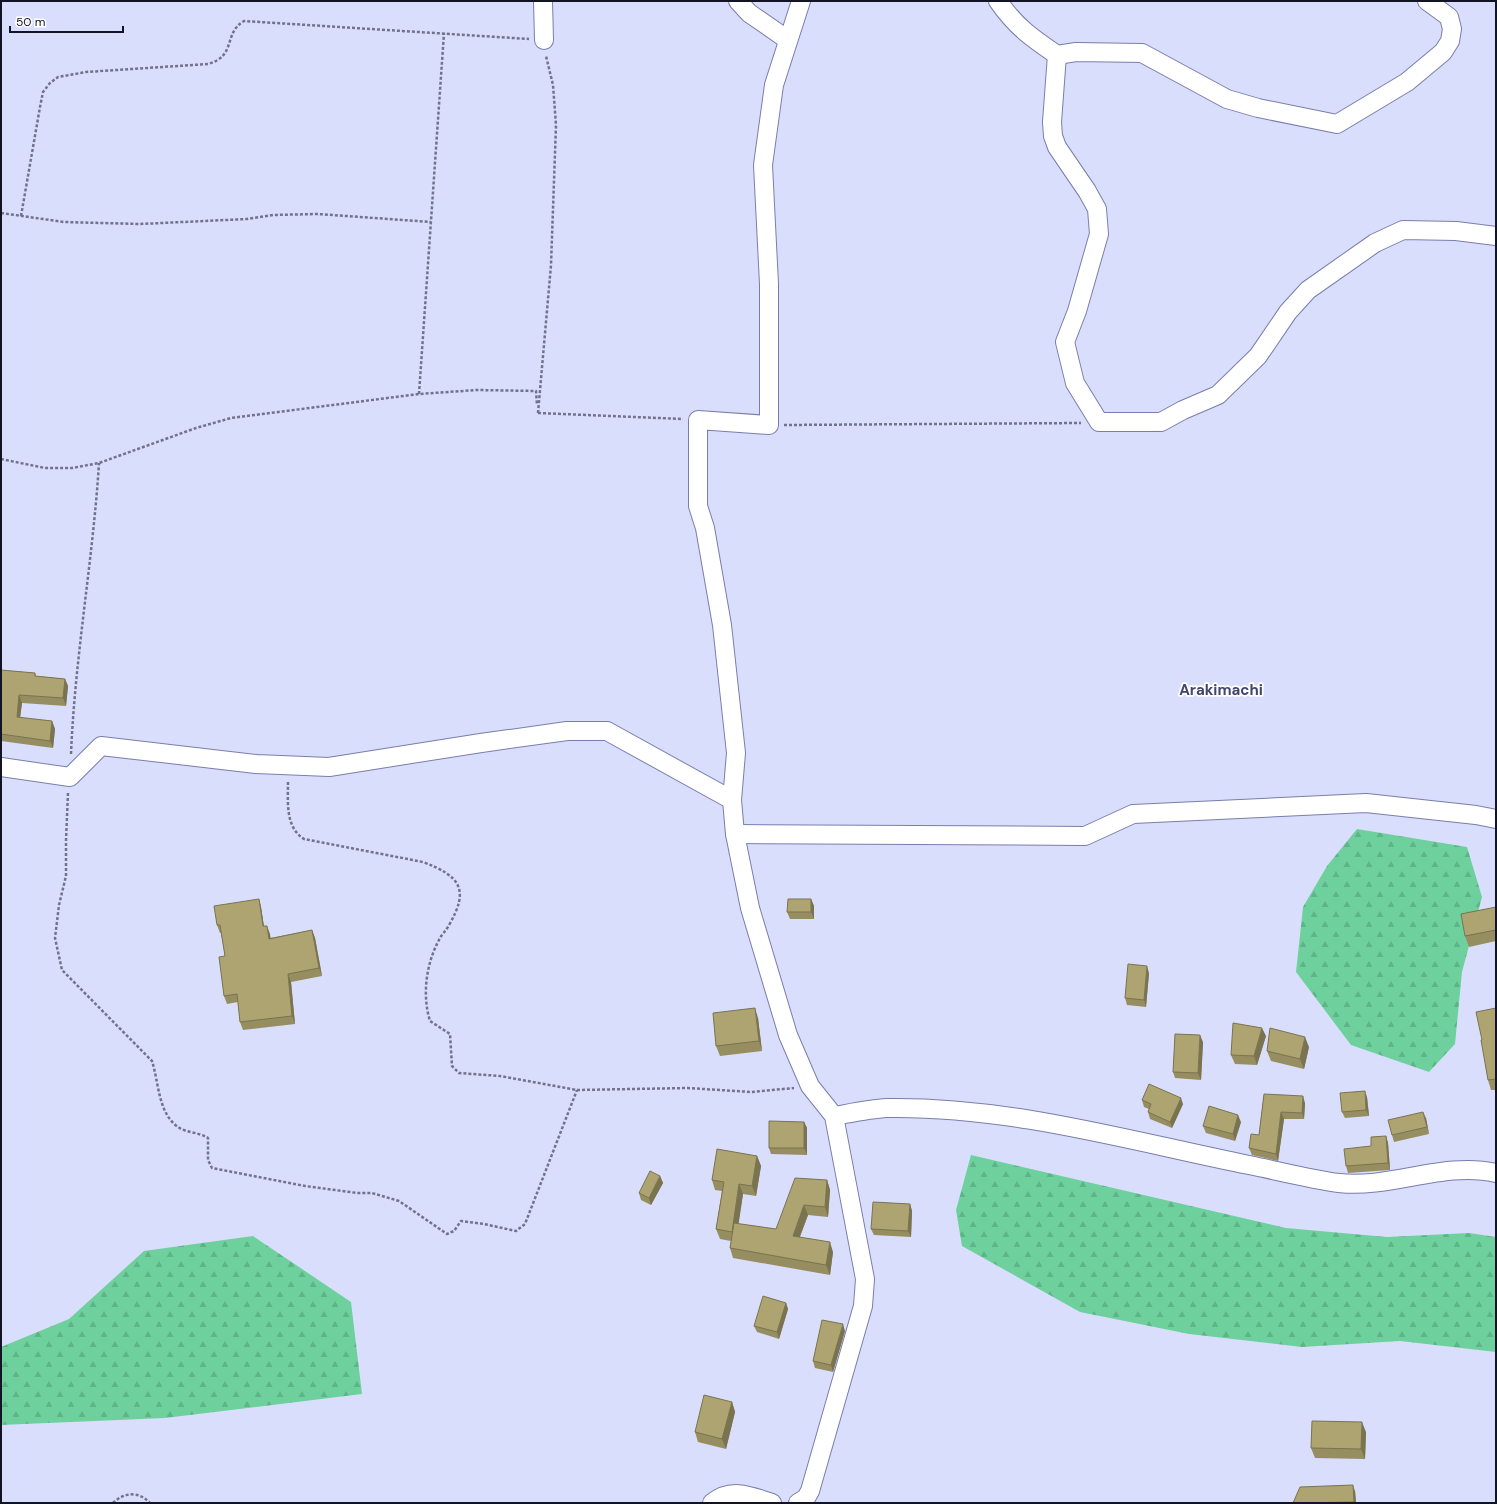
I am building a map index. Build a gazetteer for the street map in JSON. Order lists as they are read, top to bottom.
{
  "districts": ["Arakimachi"],
  "scale_bar": "50 m"
}
